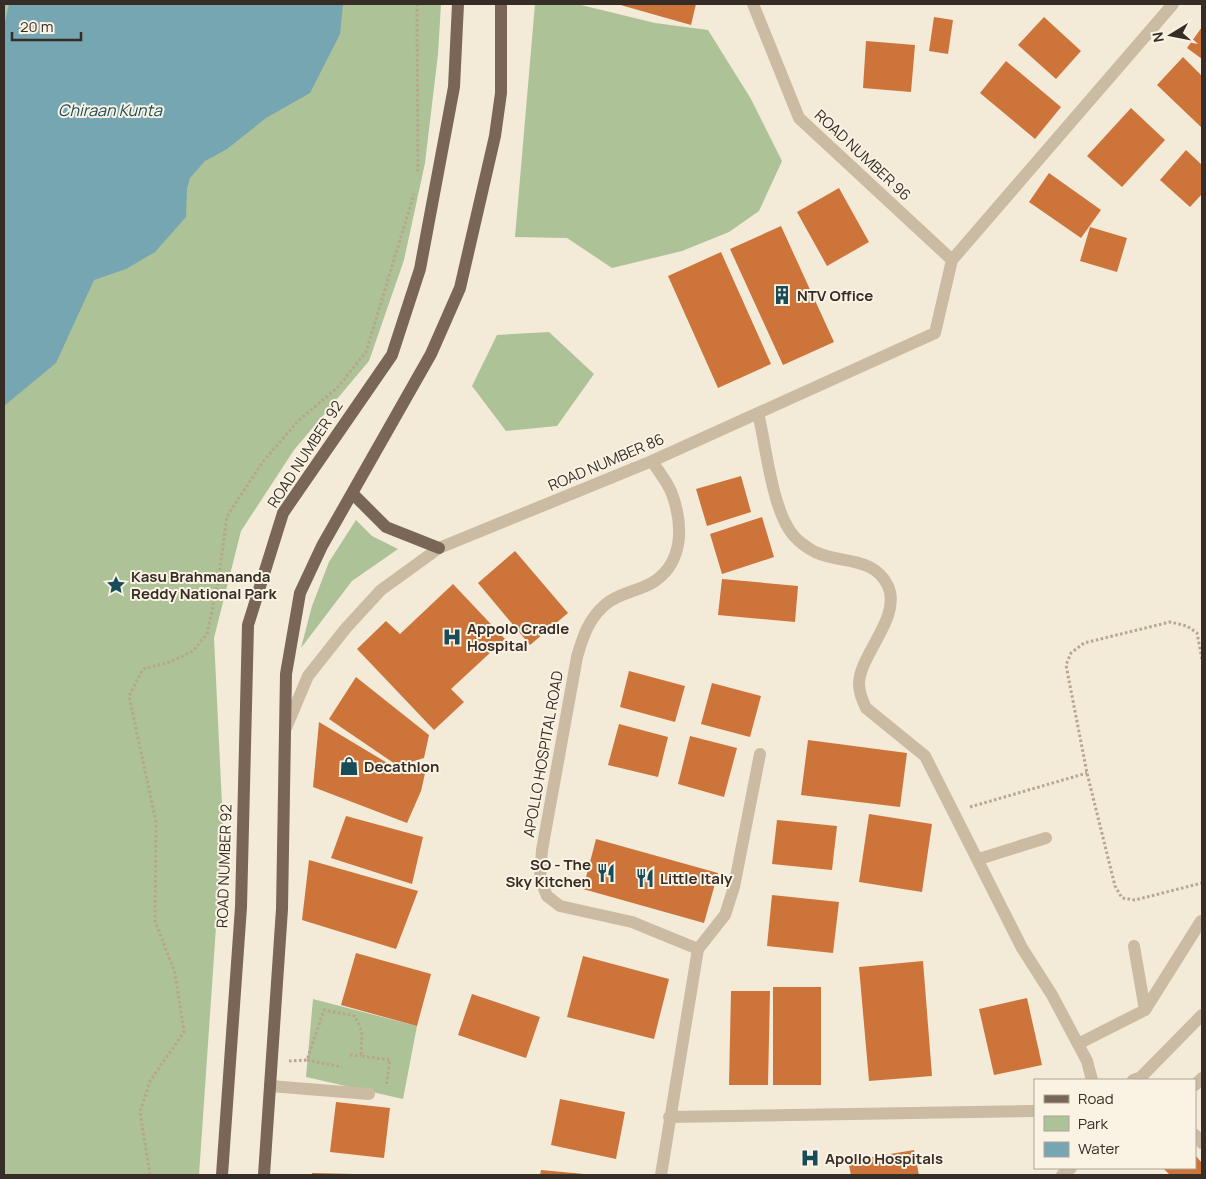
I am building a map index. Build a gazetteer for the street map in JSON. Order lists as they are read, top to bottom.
{
  "streets": {
    "main road": ["ROAD NUMBER 92"],
    "street": ["ROAD NUMBER 96", "ROAD NUMBER 86", "APOLLO HOSPITAL ROAD"]
  },
  "crossings": [
    ["ROAD NUMBER 96", "ROAD NUMBER 86"],
    ["ROAD NUMBER 86", "APOLLO HOSPITAL ROAD"]
  ],
  "water": ["Chiraan Kunta"],
  "places": {
    "building": ["NTV Office"],
    "place": ["Kasu Brahmananda Reddy National Park"],
    "hospital": ["Appolo Cradle Hospital", "Apollo Hospitals"],
    "shop": ["Decathlon"],
    "restaurant": ["SO - The Sky Kitchen", "Little Italy"]
  },
  "legend": ["Road", "Park", "Water"],
  "scale_bar": "20 m",
  "north": "left"
}
